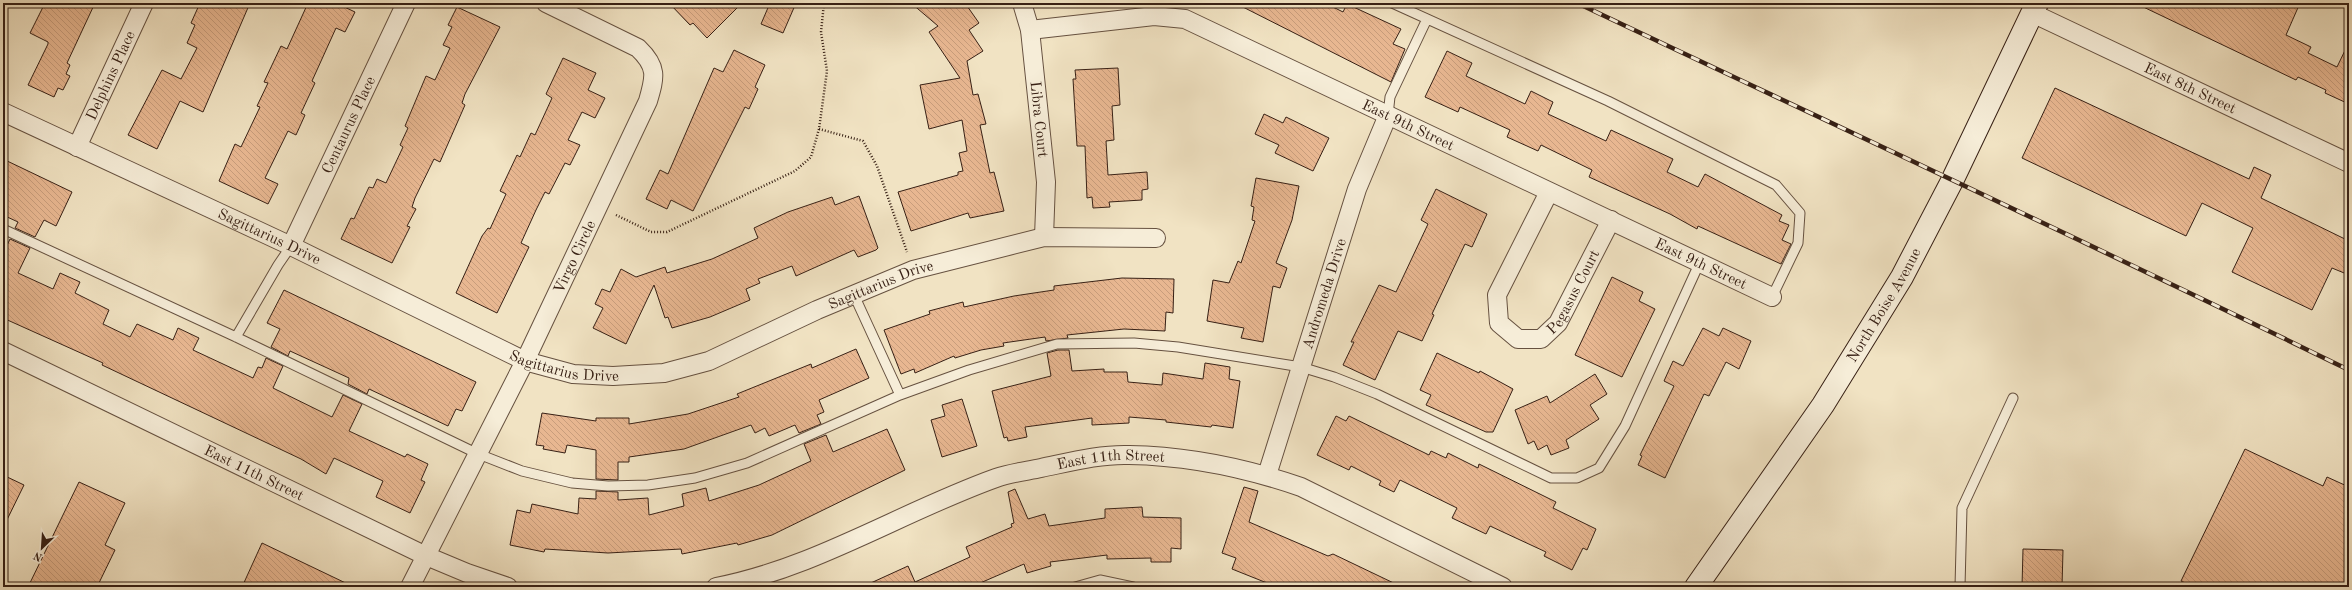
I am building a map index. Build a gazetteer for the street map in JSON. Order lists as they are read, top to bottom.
{
  "streets": {
    "street": [
      "Delphins Place",
      "East 8th Street",
      "Libra Court",
      "Centaurus Place",
      "East 9th Street",
      "Sagittarius Drive",
      "Virgo Circle",
      "Pegasus Court",
      "Andromeda Drive",
      "North Boise Avenue",
      "East 11th Street"
    ]
  },
  "crossings": [
    ["Delphins Place", "Sagittarius Drive"],
    ["East 8th Street", "North Boise Avenue"],
    ["Libra Court", "East 9th Street"],
    ["Libra Court", "Sagittarius Drive"],
    ["Centaurus Place", "Sagittarius Drive"],
    ["East 9th Street", "Pegasus Court"],
    ["East 9th Street", "Andromeda Drive"],
    ["Sagittarius Drive", "Virgo Circle"],
    ["Virgo Circle", "East 11th Street"],
    ["Andromeda Drive", "East 11th Street"]
  ],
  "north": "bottom left"
}
